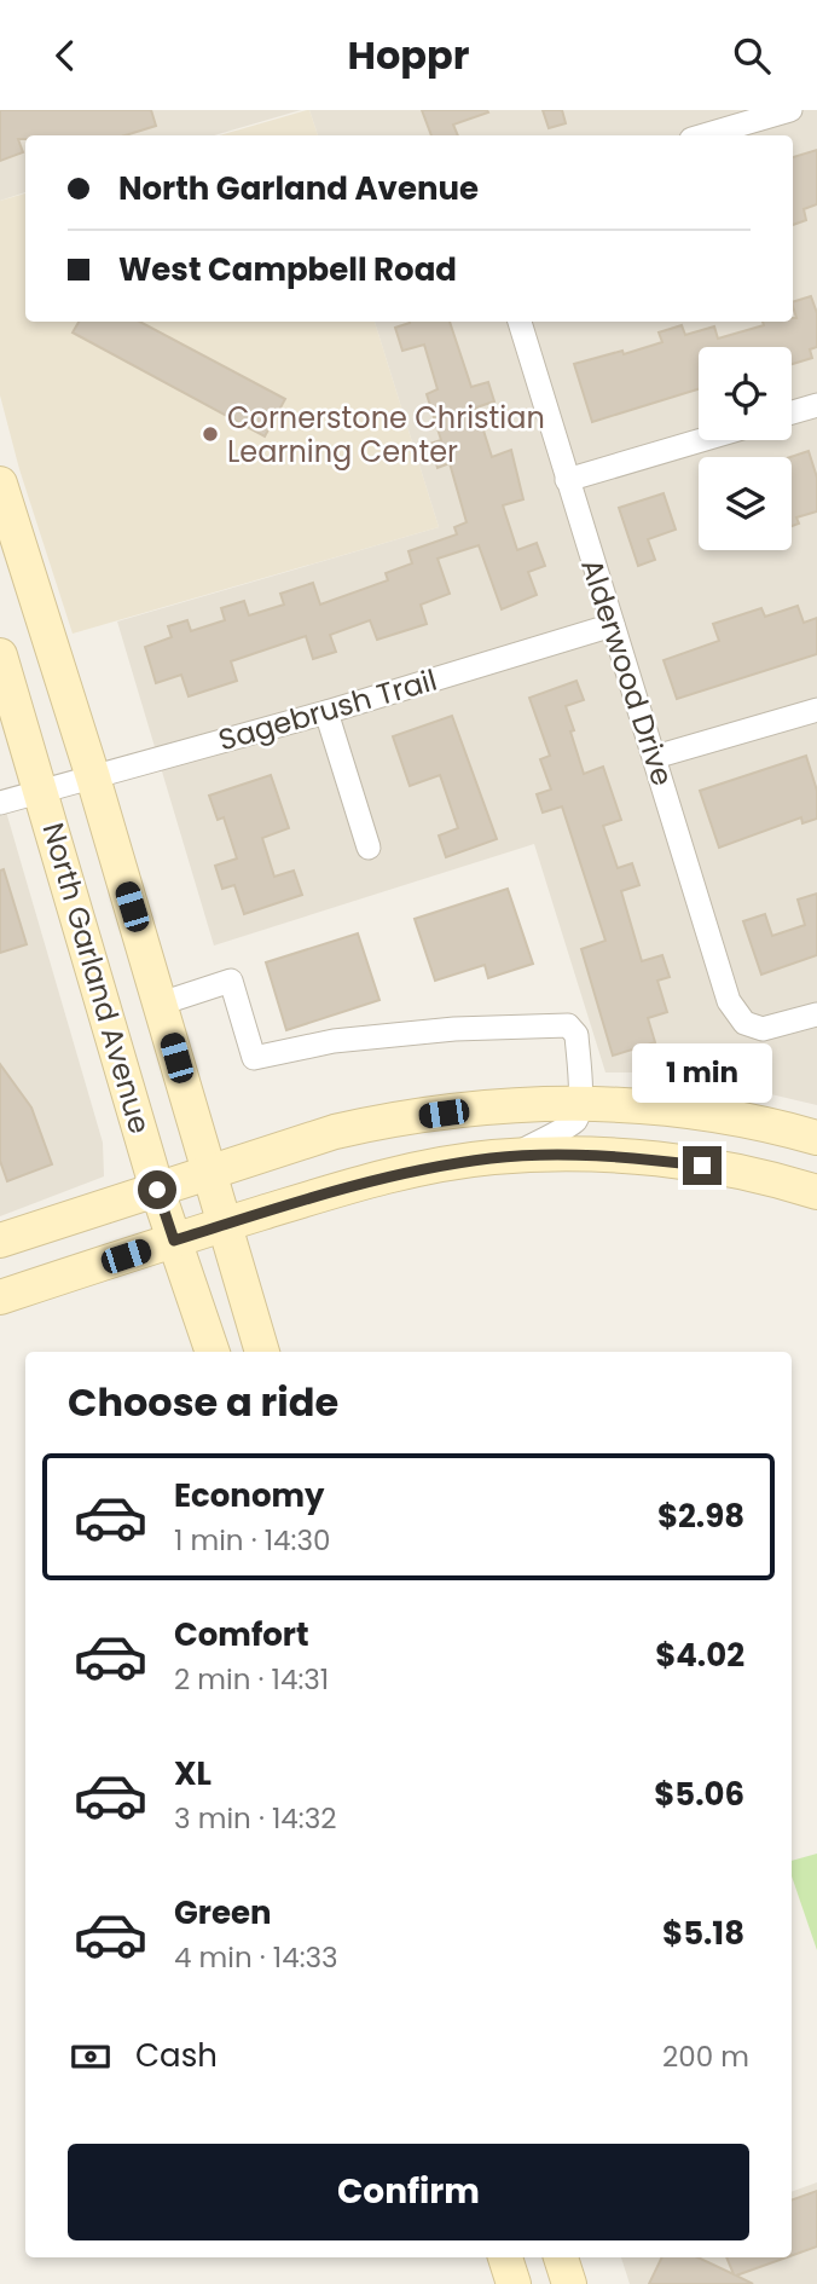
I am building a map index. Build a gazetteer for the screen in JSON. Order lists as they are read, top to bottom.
{
  "streets": {
    "main road": ["North Garland Avenue"],
    "street": ["Alderwood Drive", "Sagebrush Trail"]
  },
  "crossings": [
    ["Alderwood Drive", "Sagebrush Trail"],
    ["Sagebrush Trail", "North Garland Avenue"]
  ],
  "places": ["Cornerstone Christian Learning Center"],
  "page": {
    "header": "Hoppr",
    "banner": ["North Garland Avenue", "West Campbell Road"],
    "bubble": "1 min",
    "heading": "Choose a ride",
    "list": [
      {
        "name": "Economy",
        "note": "1 min · 14:30",
        "value": "$2.98"
      },
      {
        "name": "Comfort",
        "note": "2 min · 14:31",
        "value": "$4.02"
      },
      {
        "name": "XL",
        "note": "3 min · 14:32",
        "value": "$5.06"
      },
      {
        "name": "Green",
        "note": "4 min · 14:33",
        "value": "$5.18"
      }
    ],
    "pay": ["Cash", "200 m"],
    "buttons": "Confirm"
  }
}
